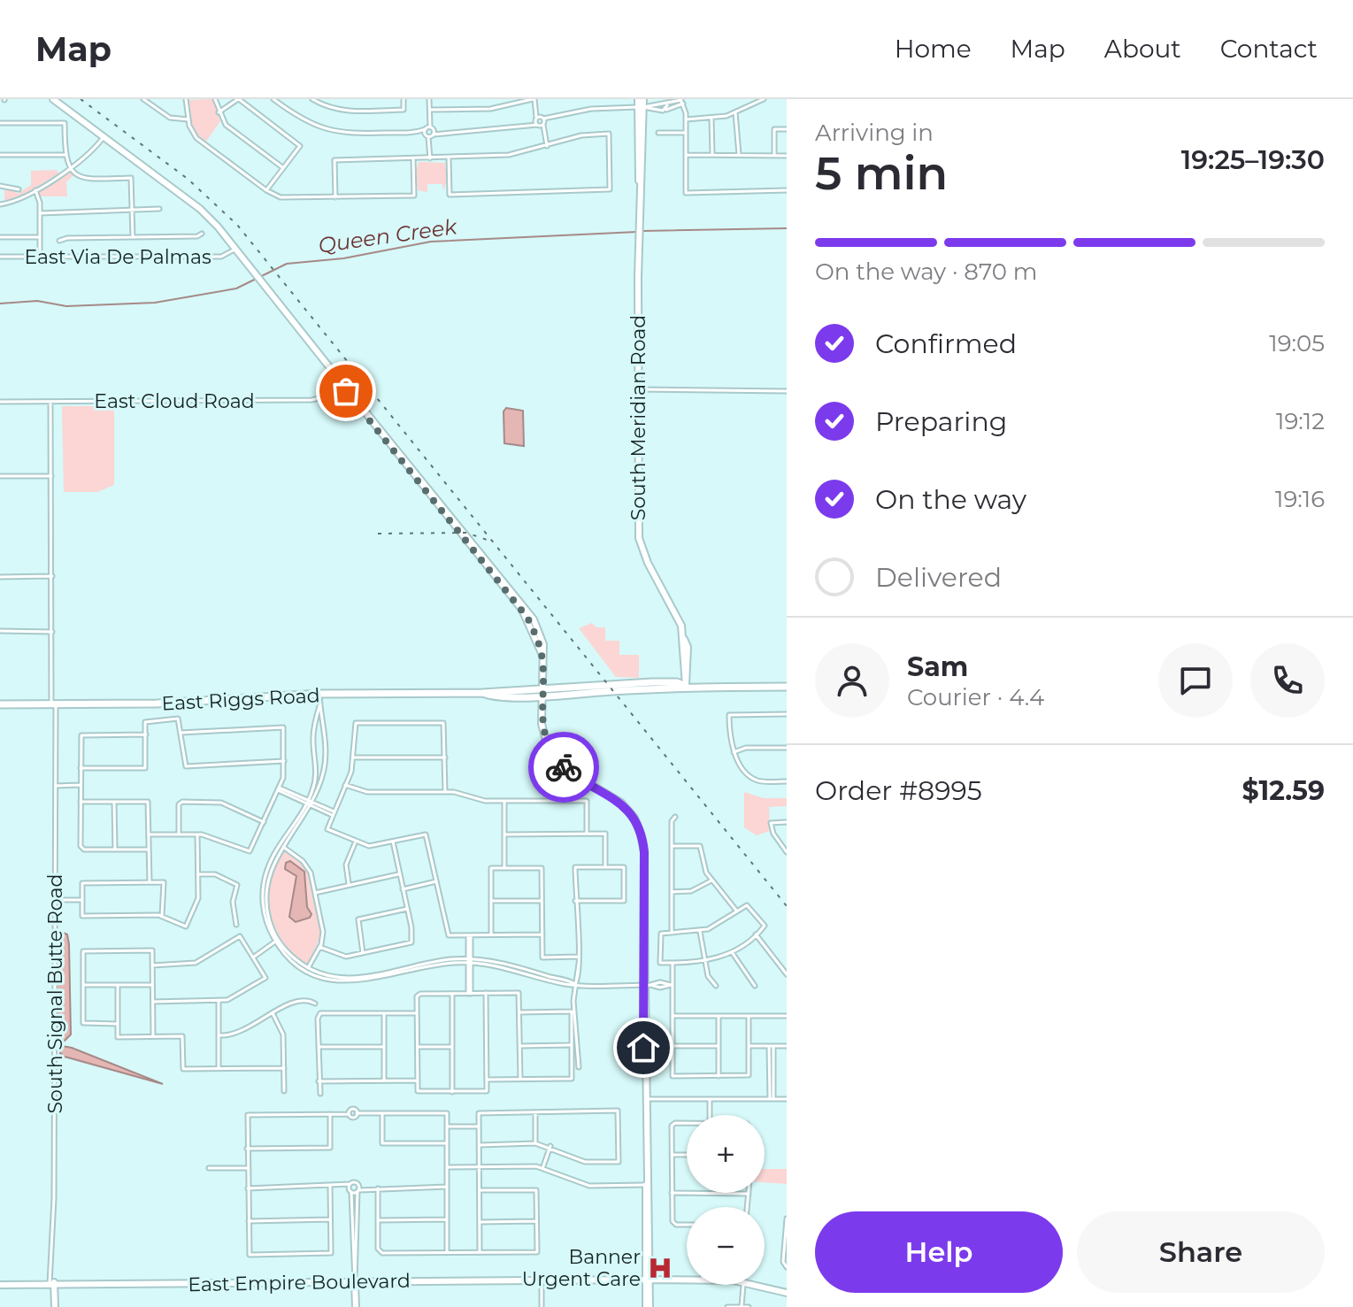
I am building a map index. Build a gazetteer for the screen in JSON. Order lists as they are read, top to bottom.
{
  "streets": {
    "main road": ["South Meridian Road", "East Riggs Road", "East Empire Boulevard"],
    "street": ["East Via De Palmas", "East Cloud Road", "South Signal Butte Road"]
  },
  "crossings": [
    ["East Cloud Road", "South Signal Butte Road"],
    ["South Meridian Road", "East Riggs Road"],
    ["East Riggs Road", "South Signal Butte Road"],
    ["South Signal Butte Road", "East Empire Boulevard"]
  ],
  "water": ["Queen Creek"],
  "places": {
    "hospital": ["Banner Urgent Care"]
  },
  "page": {
    "header": "Map",
    "nav": [
      "Home",
      "Map",
      "About",
      "Contact"
    ],
    "heading": ["5 min", "Arriving in", "19:25–19:30"],
    "panel": [
      "Sam",
      "Courier · 4.4",
      "Order #8995",
      "$12.59"
    ],
    "bar": "On the way · 870 m",
    "list": [
      ["Confirmed", "19:05"],
      ["Preparing", "19:12"],
      ["On the way", "19:16"],
      "Delivered"
    ],
    "map_buttons": ["+", "−"],
    "buttons": ["Help", "Share"]
  }
}
